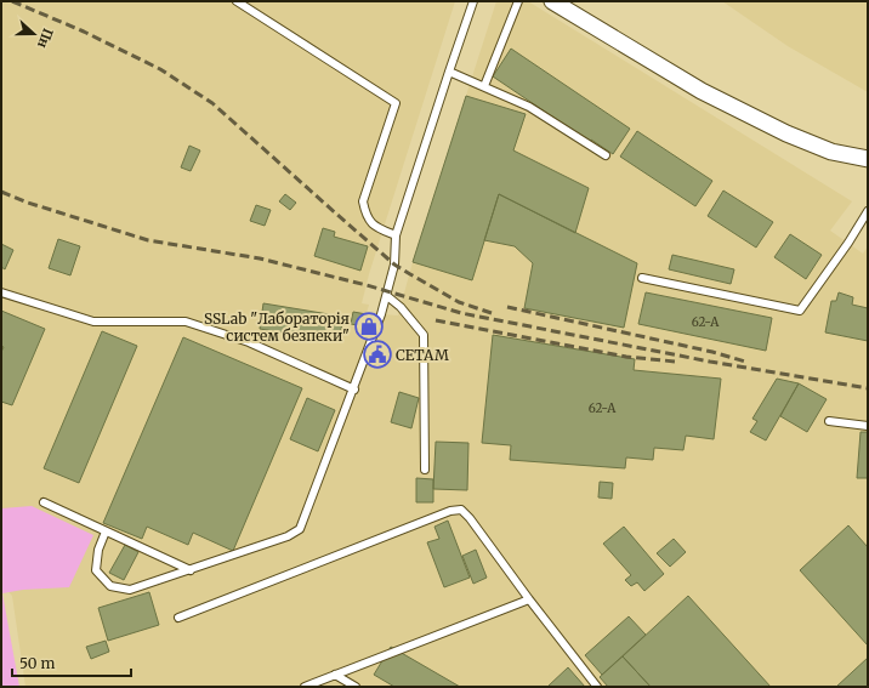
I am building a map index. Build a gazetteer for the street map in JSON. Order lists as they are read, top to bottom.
{
  "places": {
    "shop": ["SSLab \"Лабораторія систем безпеки\""],
    "public building": ["СЕТАМ"]
  },
  "house_numbers": ["62-А", "62-А"],
  "scale_bar": "50 m",
  "north": "right"
}
